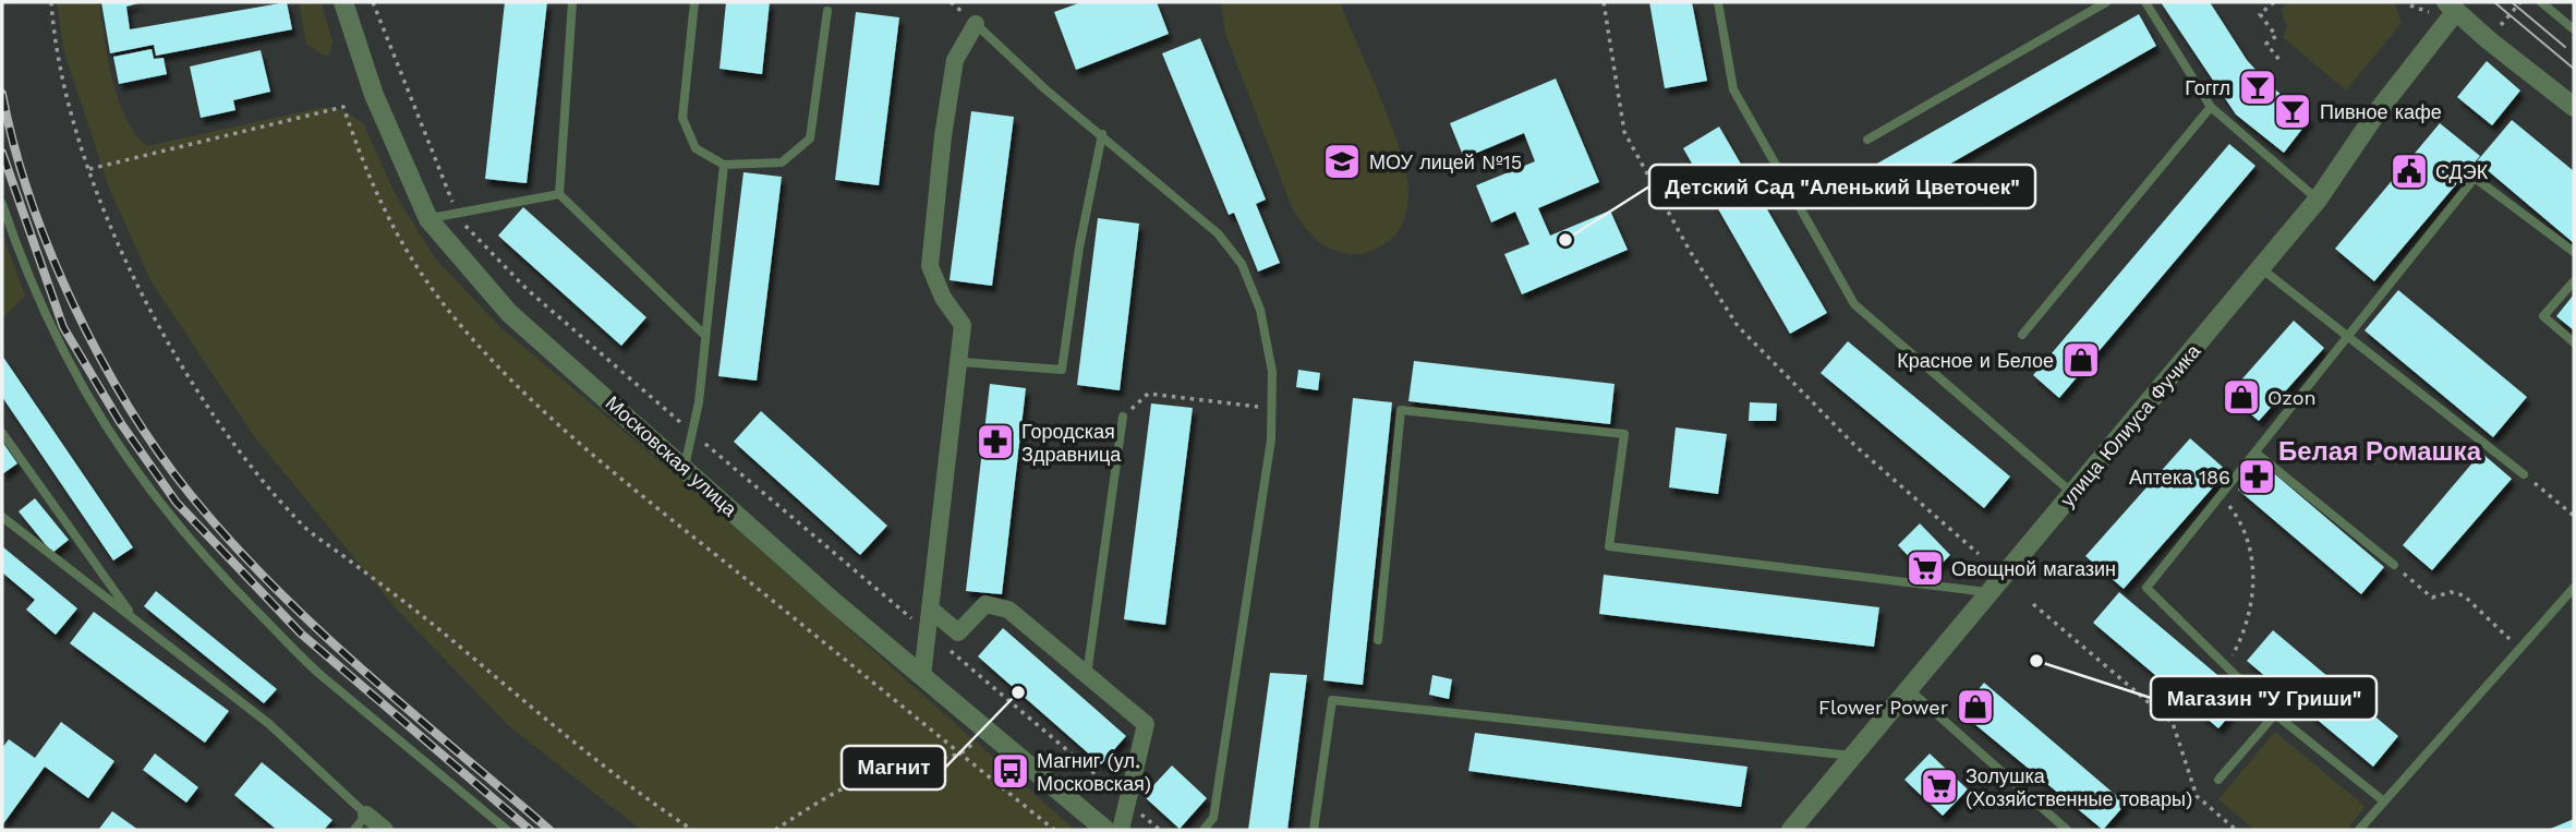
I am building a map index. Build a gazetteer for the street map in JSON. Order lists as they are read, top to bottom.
{
  "streets": {
    "street": ["улица Юлиуса Фучика", "Московская улица"]
  },
  "districts": ["Белая Ромашка"],
  "places": {
    "bar": ["Гоггл", "Пивное кафе"],
    "school or university": ["МОУ лицей №15"],
    "public building": ["СДЭК"],
    "other": ["Детский Сад \"Аленький Цветочек\"", "Магазин \"У Гриши\"", "Магнит"],
    "shop": ["Красное и Белое", "Ozon", "Flower Power"],
    "pharmacy": ["Городская Здравница", "Аптека 186"],
    "supermarket": ["Овощной магазин", "Золушка (Хозяйственные товары)"],
    "bus stop": ["Магниг (ул. Московская)"]
  }
}
